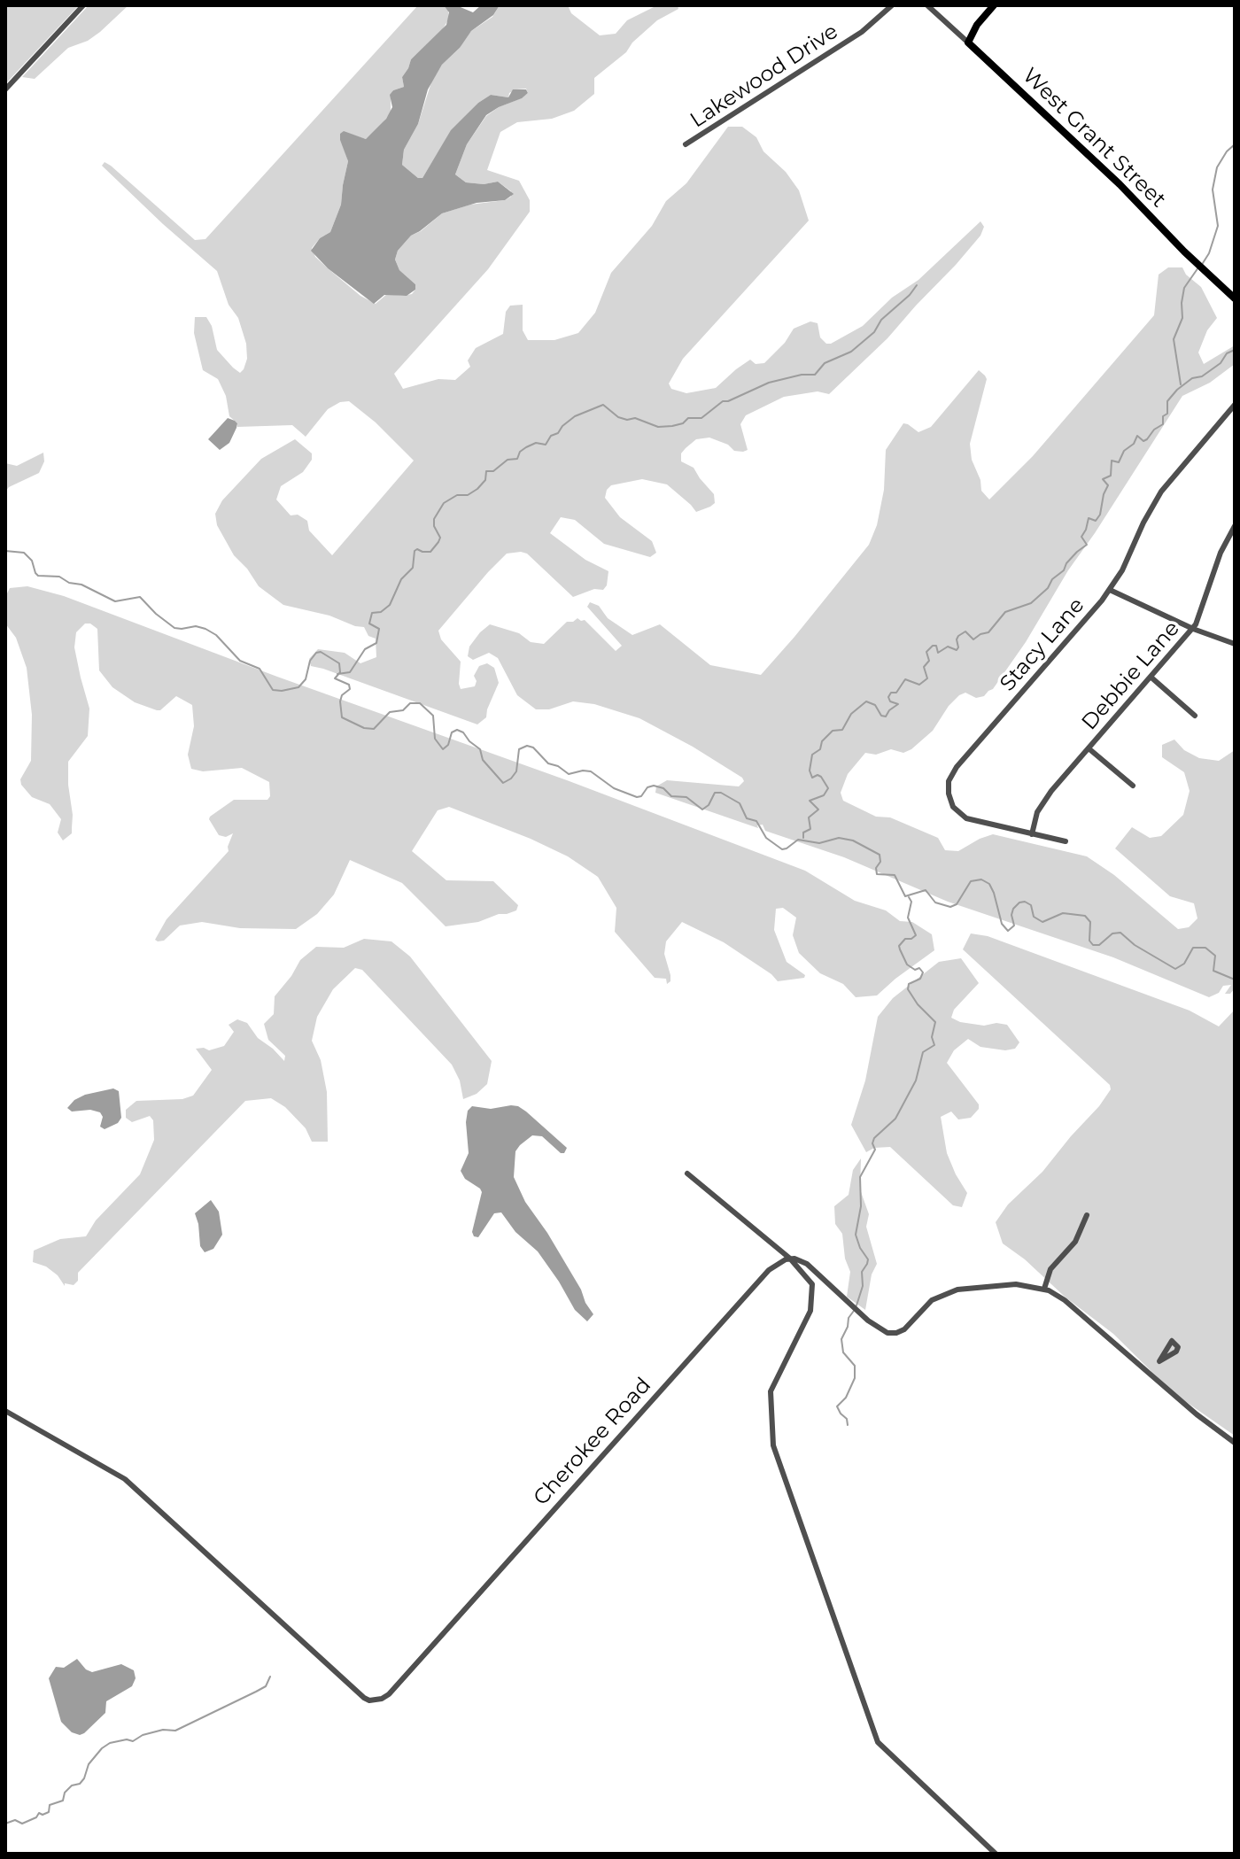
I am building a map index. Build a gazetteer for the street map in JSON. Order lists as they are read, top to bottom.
{
  "streets": {
    "main road": ["West Grant Street"],
    "street": [
      "Lakewood Drive",
      "Stacy Lane",
      "Debbie Lane",
      "Cherokee Road"
    ]
  },
  "crossings": [
    ["Stacy Lane", "Debbie Lane"]
  ]
}
